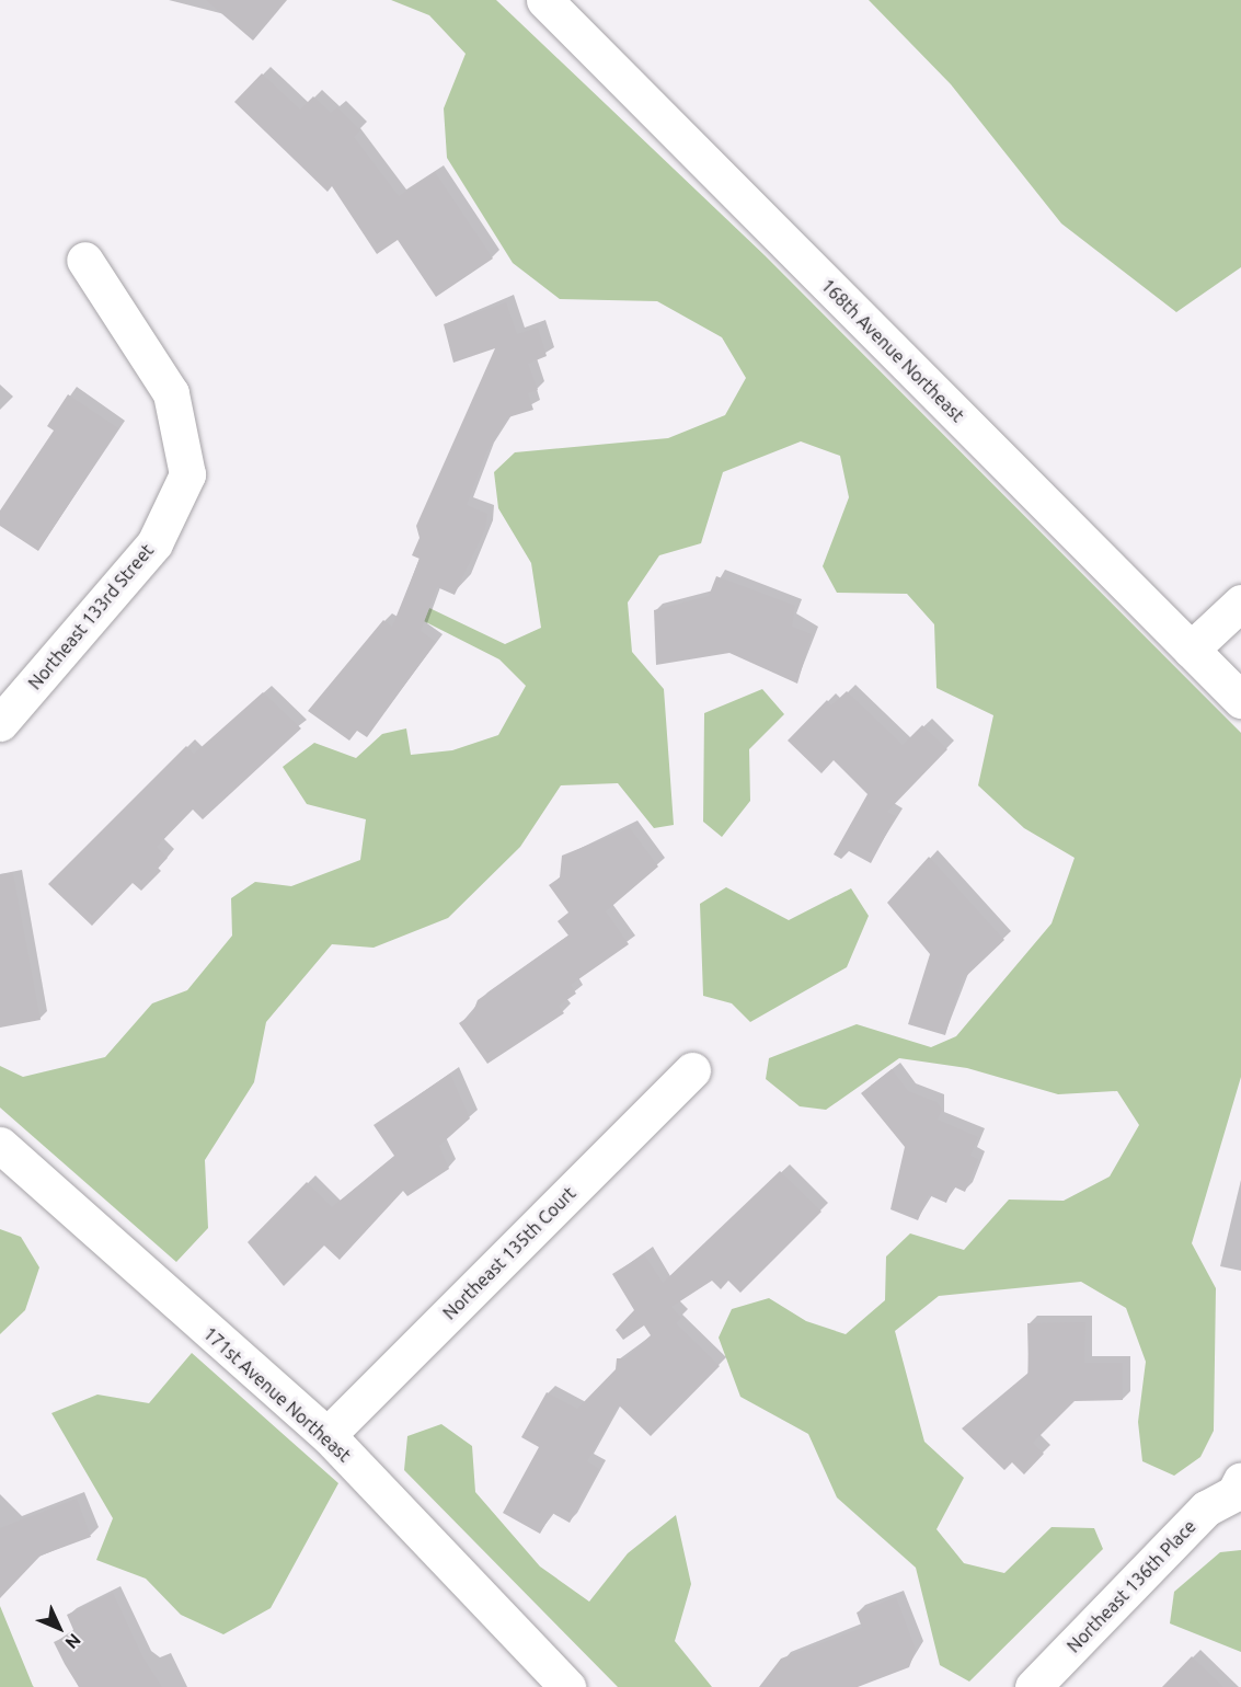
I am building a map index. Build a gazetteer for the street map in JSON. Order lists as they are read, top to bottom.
{
  "streets": {
    "street": [
      "168th Avenue Northeast",
      "Northeast 133rd Street",
      "Northeast 135th Court",
      "171st Avenue Northeast",
      "Northeast 136th Place"
    ]
  },
  "crossings": [
    ["Northeast 135th Court", "171st Avenue Northeast"]
  ],
  "north": "bottom right"
}
